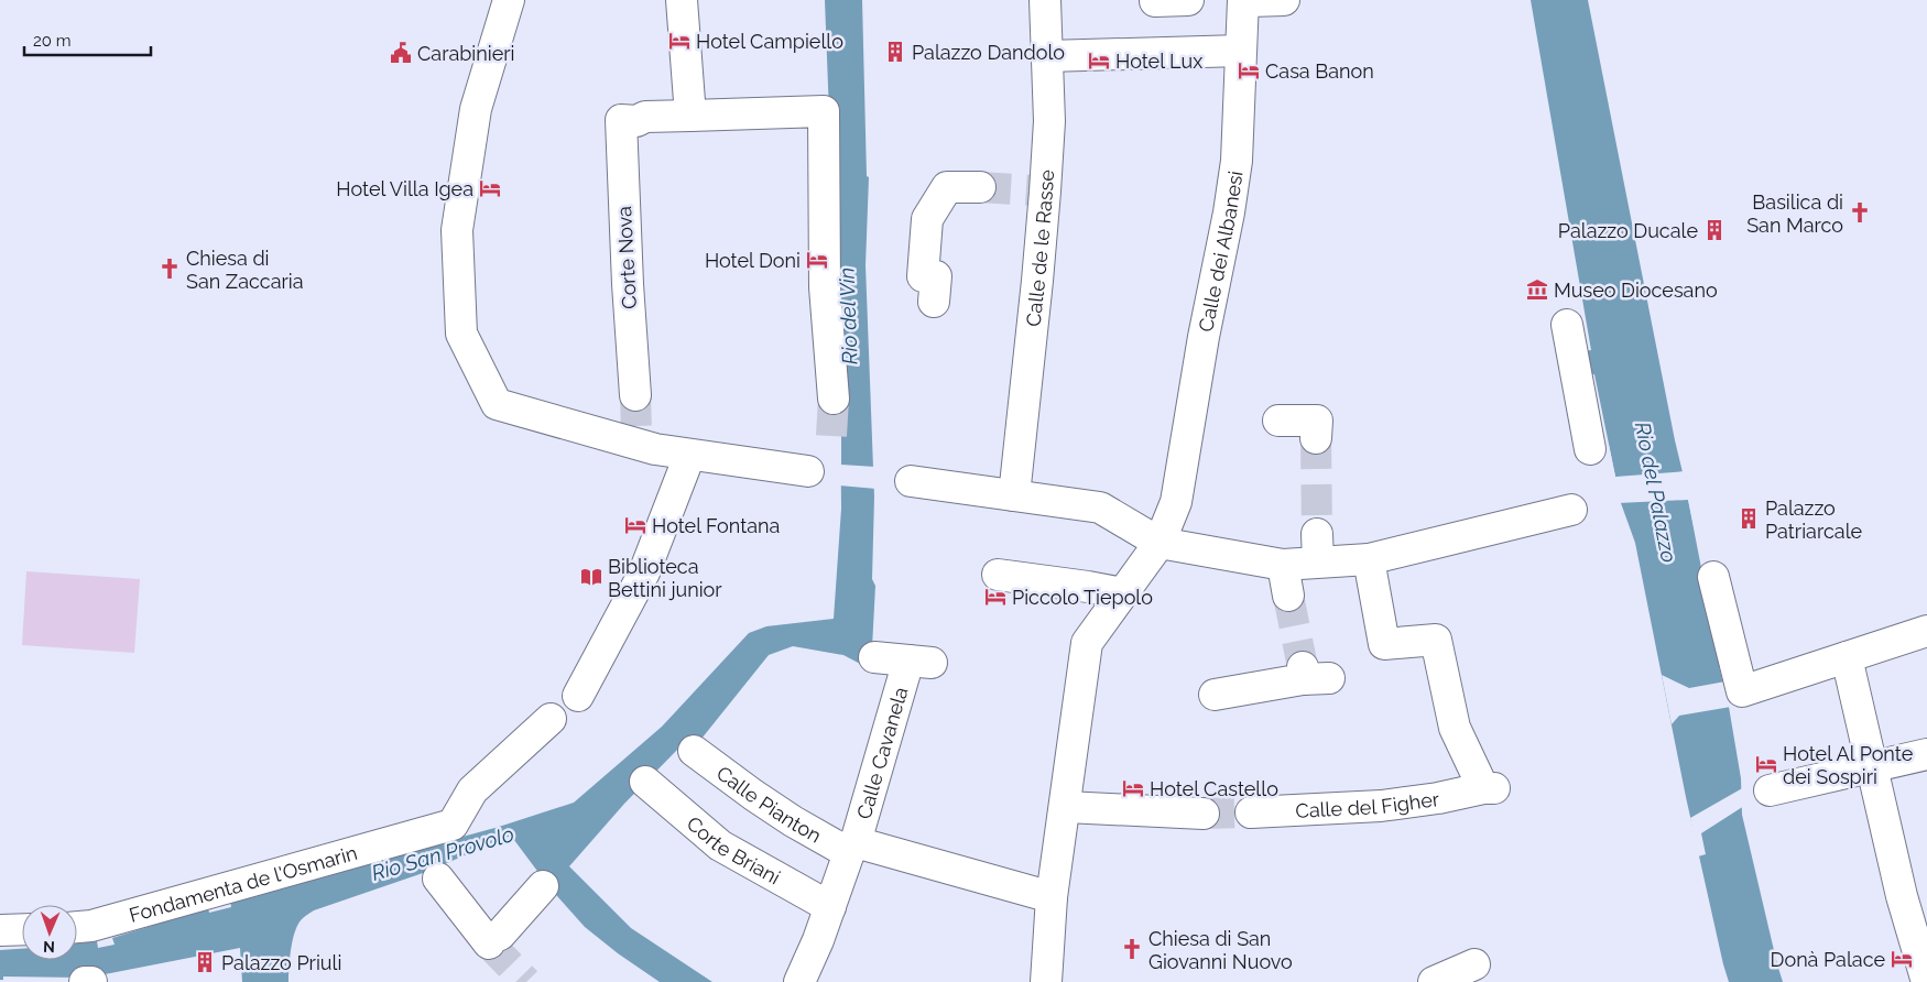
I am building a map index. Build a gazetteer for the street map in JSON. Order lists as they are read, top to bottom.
{
  "streets": {
    "street": [
      "Calle de le Rasse",
      "Calle dei Albanesi",
      "Corte Nova",
      "Calle Cavanela",
      "Calle Pianton",
      "Calle del Figher",
      "Corte Briani",
      "Fondamenta de l'Osmarin"
    ]
  },
  "crossings": [
    ["Calle Cavanela", "Calle Pianton"],
    ["Calle Cavanela", "Corte Briani"]
  ],
  "water": ["Rio del Vin", "Rio del Palazzo", "Rio San Provolo"],
  "places": {
    "hotel": [
      "Hotel Campiello",
      "Hotel Lux",
      "Casa Banon",
      "Hotel Villa Igea",
      "Hotel Doni",
      "Hotel Fontana",
      "Piccolo Tiepolo",
      "Hotel Al Ponte dei Sospiri",
      "Hotel Castello",
      "Donà Palace"
    ],
    "building": [
      "Palazzo Dandolo",
      "Palazzo Ducale",
      "Palazzo Patriarcale",
      "Palazzo Priuli"
    ],
    "public building": ["Carabinieri"],
    "church": ["Basilica di San Marco", "Chiesa di San Zaccaria", "Chiesa di San Giovanni Nuovo"],
    "museum": ["Museo Diocesano"],
    "library": ["Biblioteca Bettini junior"]
  },
  "scale_bar": "20 m",
  "north": "bottom"
}
